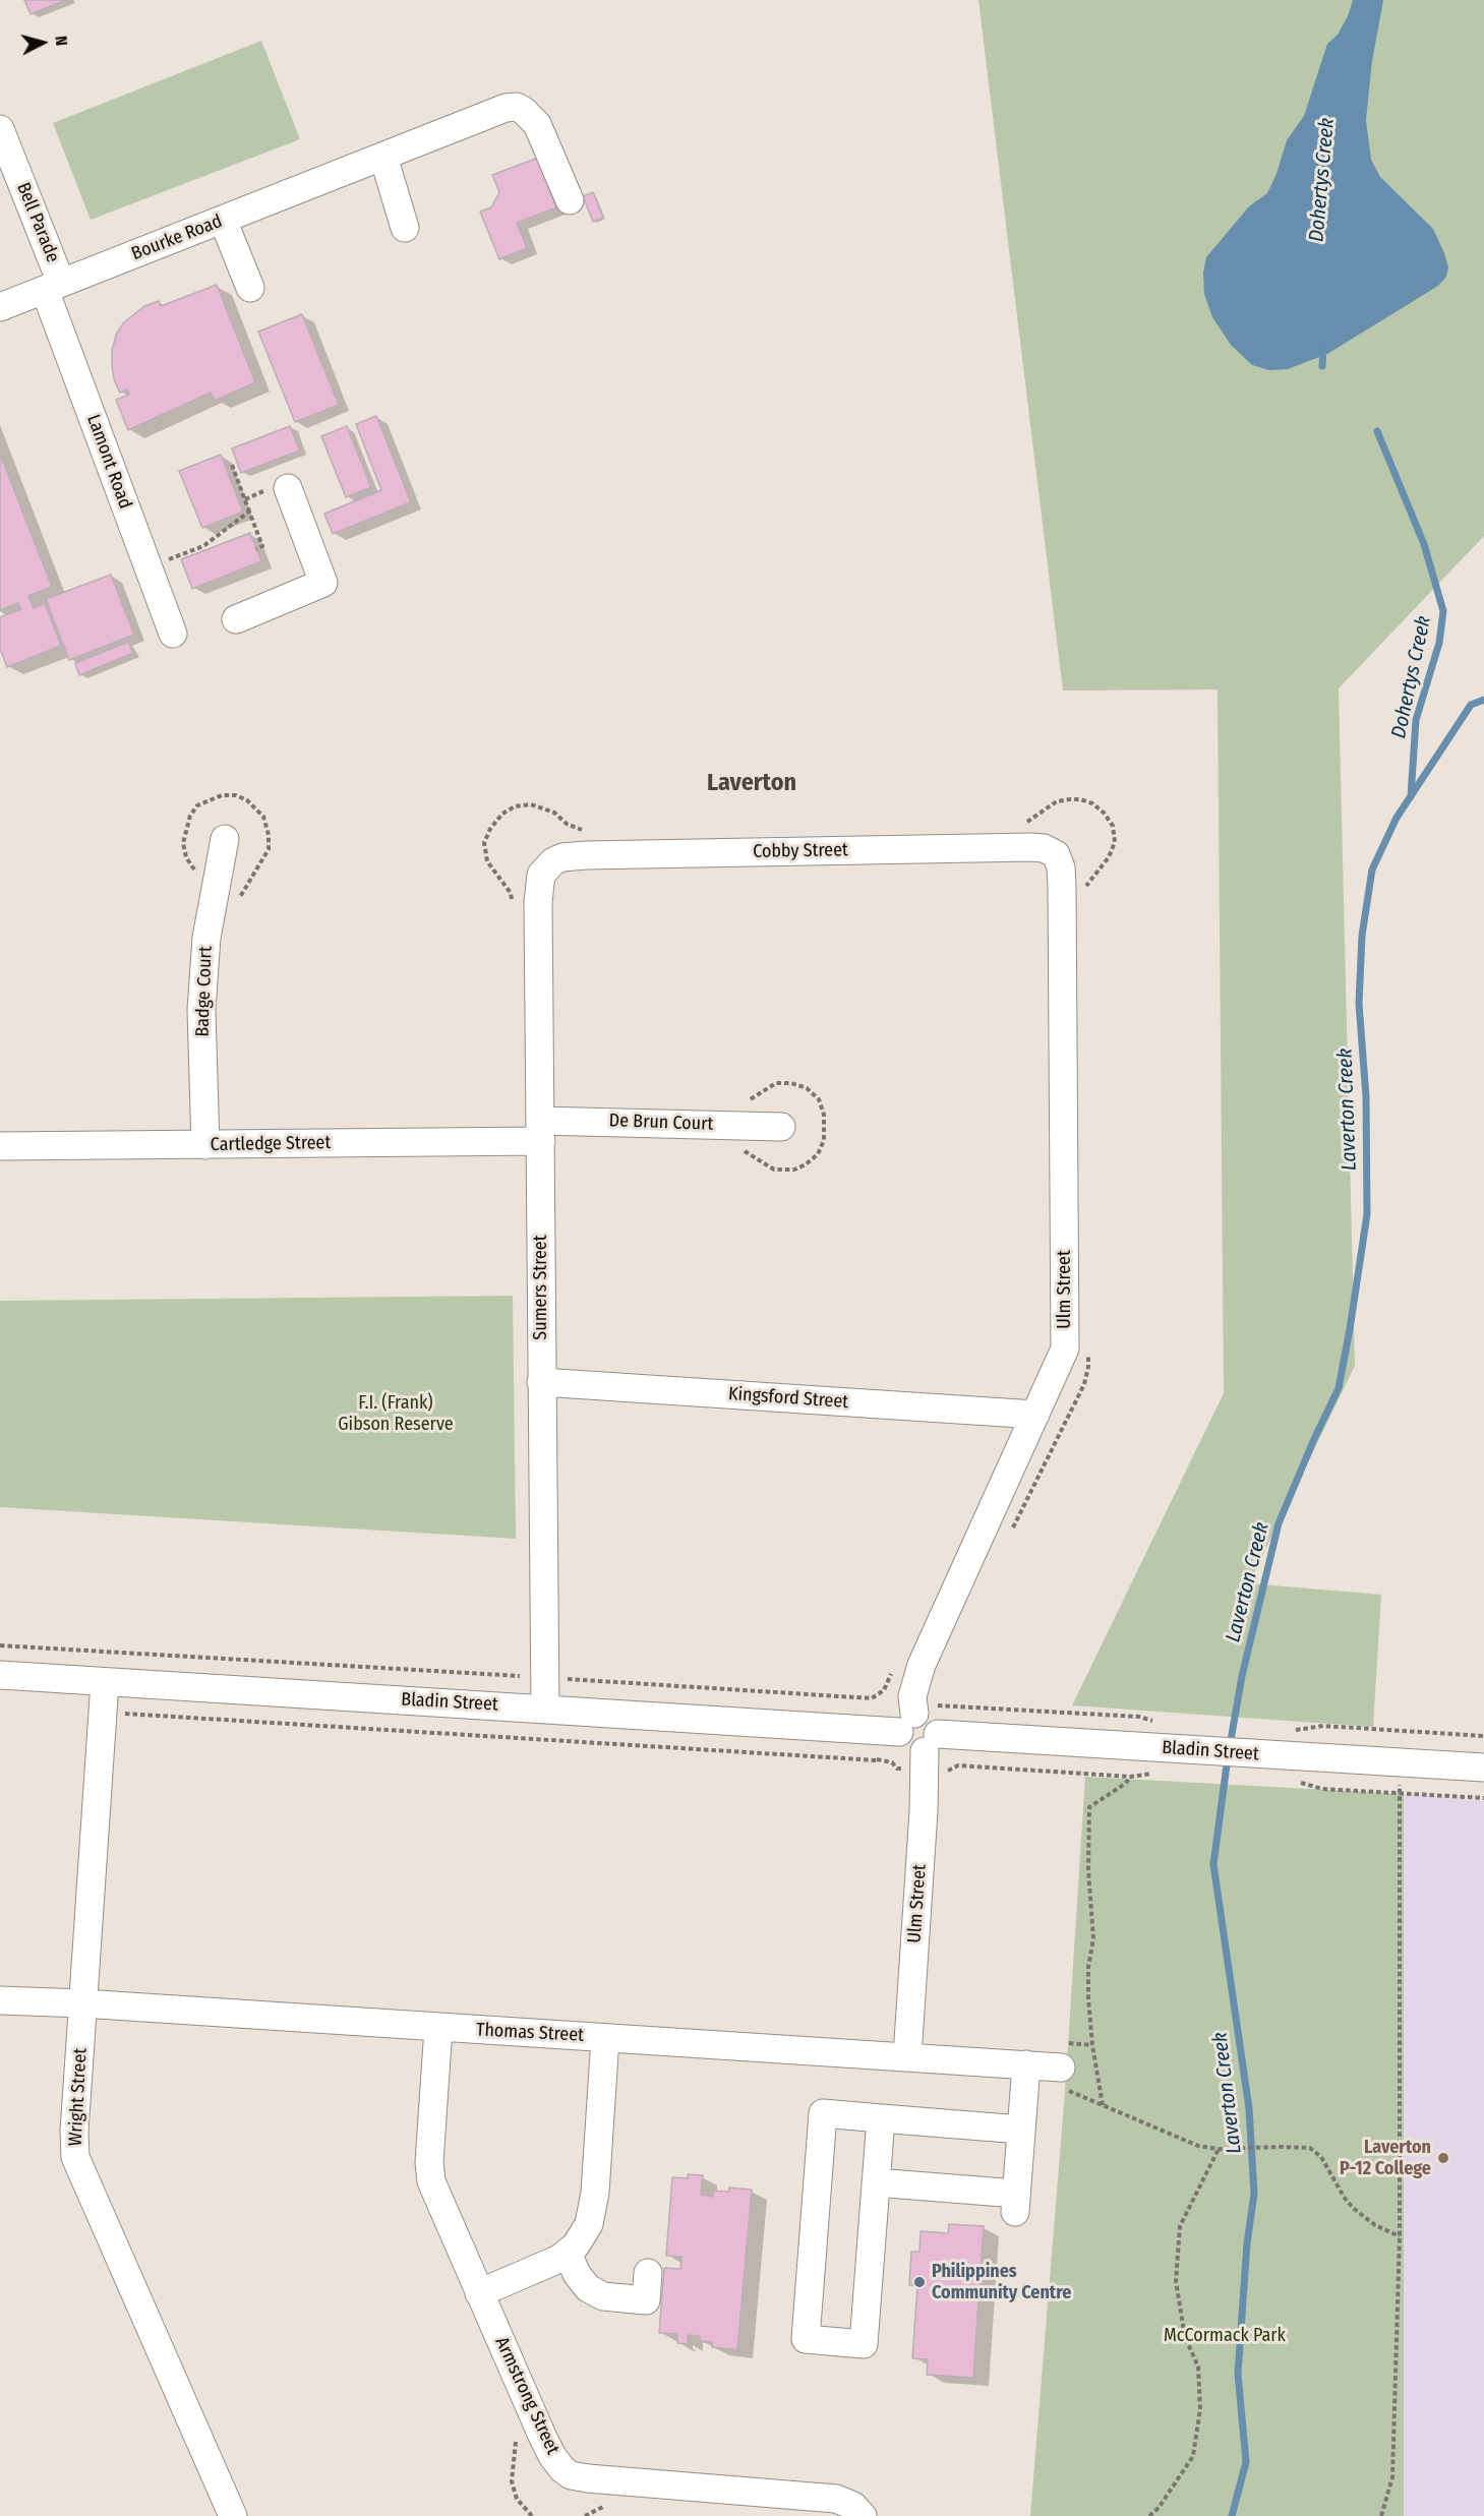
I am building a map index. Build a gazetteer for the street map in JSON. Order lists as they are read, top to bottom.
{
  "streets": {
    "street": [
      "Bell Parade",
      "Bourke Road",
      "Lamont Road",
      "Cobby Street",
      "Badge Court",
      "De Brun Court",
      "Cartledge Street",
      "Sumers Street",
      "Ulm Street",
      "Kingsford Street",
      "Bladin Street",
      "Thomas Street",
      "Wright Street",
      "Armstrong Street"
    ]
  },
  "crossings": [
    ["Bell Parade", "Bourke Road"],
    ["Bell Parade", "Lamont Road"],
    ["Bourke Road", "Lamont Road"],
    ["Cobby Street", "Sumers Street"],
    ["Cobby Street", "Ulm Street"],
    ["Badge Court", "Cartledge Street"],
    ["De Brun Court", "Cartledge Street"],
    ["De Brun Court", "Sumers Street"],
    ["Cartledge Street", "Sumers Street"],
    ["Sumers Street", "Kingsford Street"],
    ["Sumers Street", "Bladin Street"],
    ["Ulm Street", "Kingsford Street"],
    ["Ulm Street", "Bladin Street"],
    ["Ulm Street", "Thomas Street"],
    ["Bladin Street", "Wright Street"],
    ["Thomas Street", "Wright Street"],
    ["Thomas Street", "Armstrong Street"]
  ],
  "districts": ["Laverton"],
  "water": ["Dohertys Creek", "Laverton Creek"],
  "parks": ["F.I. (Frank) Gibson Reserve", "McCormack Park"],
  "places": ["Laverton P-12 College", "Philippines Community Centre"],
  "north": "right"
}
